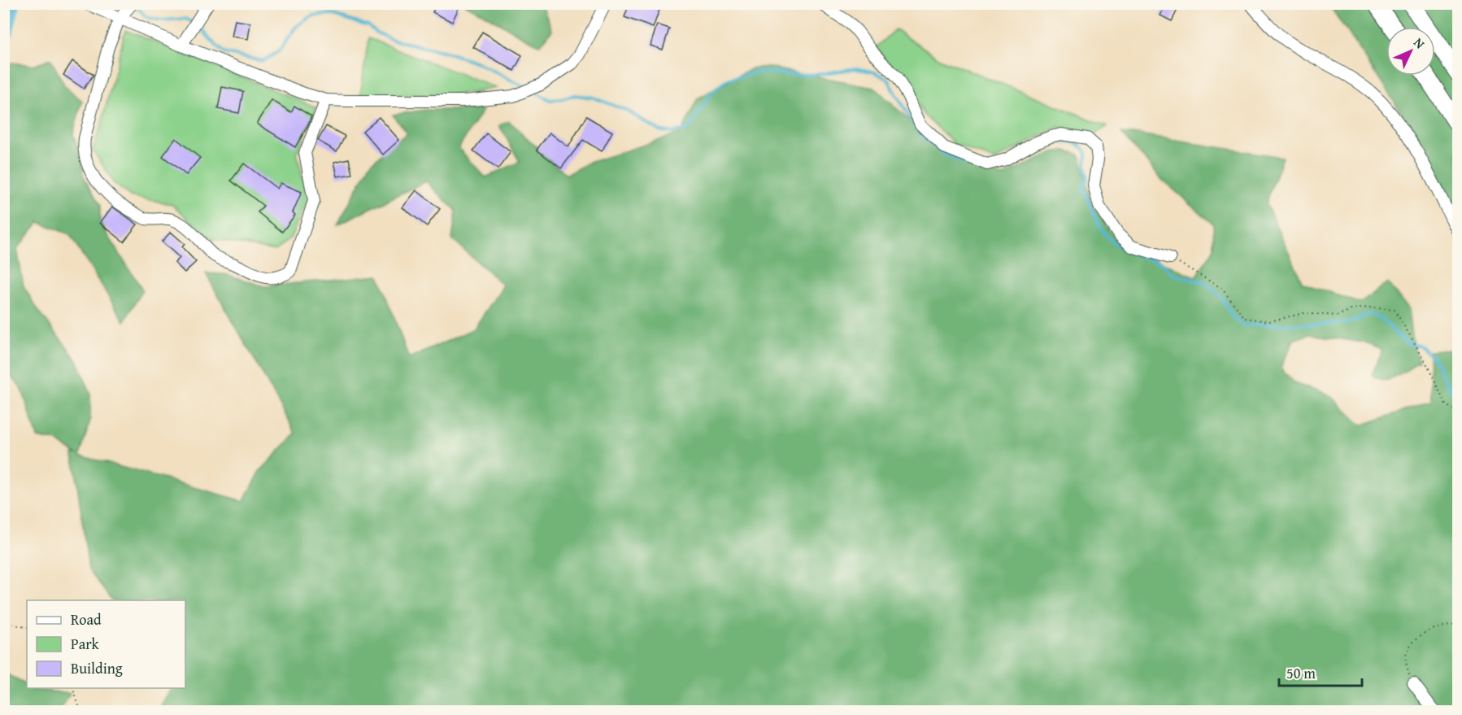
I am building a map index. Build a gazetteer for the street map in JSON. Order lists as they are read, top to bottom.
{
  "legend": ["Road", "Park", "Building"],
  "scale_bar": "50 m",
  "north": "top right"
}
